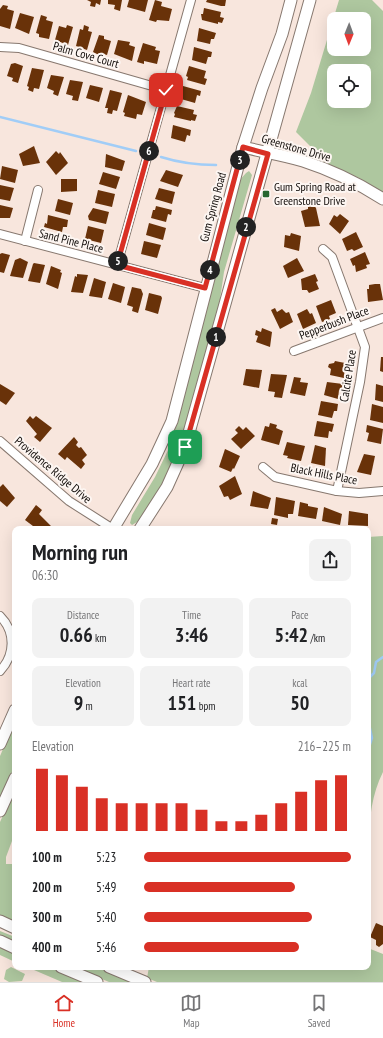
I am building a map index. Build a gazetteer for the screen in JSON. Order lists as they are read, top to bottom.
{
  "streets": {
    "main road": ["Greenstone Drive", "Gum Spring Road"],
    "street": [
      "Palm Cove Court",
      "Sand Pine Place",
      "Pepperbush Place",
      "Calcite Place",
      "Providence Ridge Drive",
      "Black Hills Place"
    ]
  },
  "crossings": [
    ["Greenstone Drive", "Gum Spring Road"],
    ["Gum Spring Road", "Sand Pine Place"],
    ["Pepperbush Place", "Calcite Place"],
    ["Calcite Place", "Black Hills Place"]
  ],
  "places": {
    "transit": ["Gum Spring Road at Greenstone Drive"]
  },
  "north": "bottom",
  "page": {
    "pins": [
      "6",
      "3",
      "2",
      "5",
      "4",
      "1"
    ],
    "heading": ["Morning run", "06:30"],
    "stats": [
      ["Distance", "0.66 km"],
      ["Time", "3:46"],
      ["Pace", "5:42 /km"],
      ["Elevation", "9 m"],
      ["Heart rate", "151 bpm"],
      ["kcal", "50"]
    ],
    "chart": ["Elevation", "216–225 m"],
    "list": [
      {
        "name": "100 m",
        "note": "5:23"
      },
      {
        "name": "200 m",
        "note": "5:49"
      },
      {
        "name": "300 m",
        "note": "5:40"
      },
      {
        "name": "400 m",
        "note": "5:46"
      }
    ],
    "tabs": ["Home", "Map", "Saved"]
  }
}
